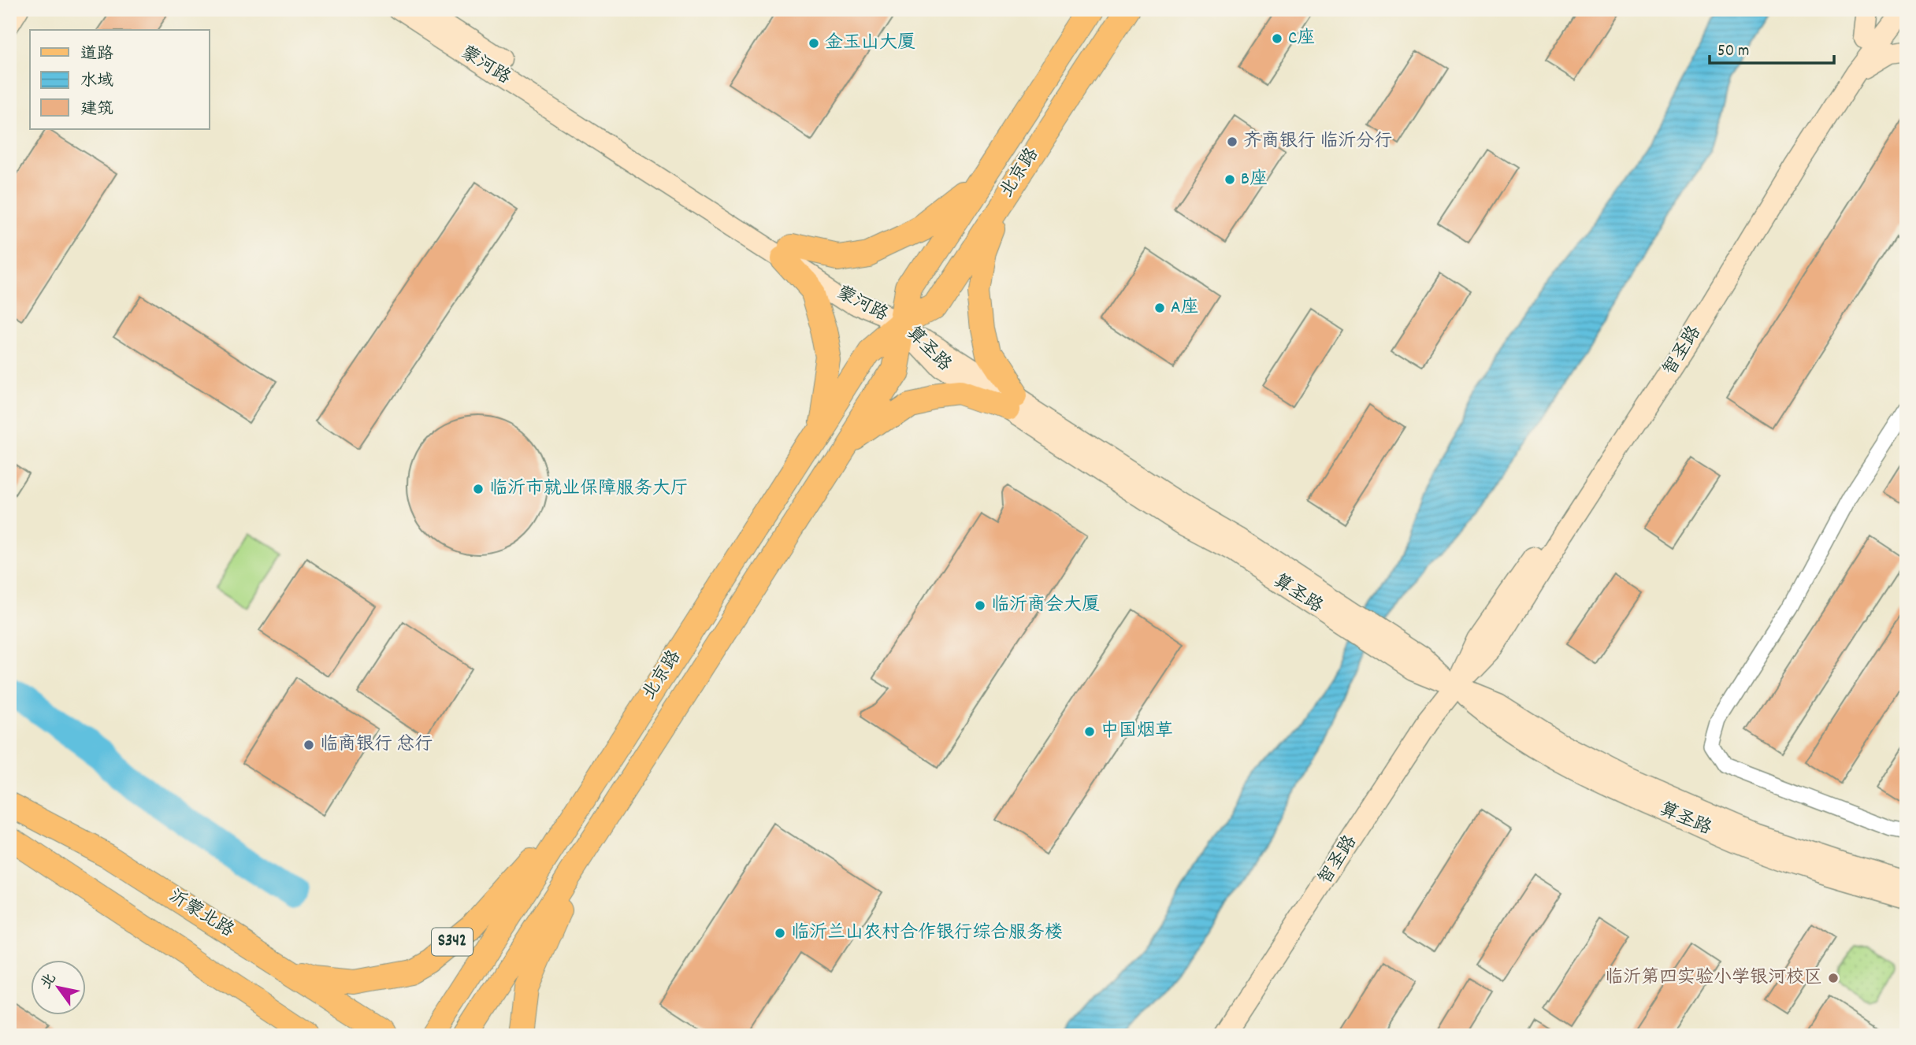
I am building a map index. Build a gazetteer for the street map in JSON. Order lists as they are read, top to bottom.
{
  "streets": {
    "main road": ["北京路", "沂蒙北路", "S342"],
    "street": ["蒙河路", "算圣路", "智圣路"]
  },
  "crossings": [
    ["蒙河路", "北京路"],
    ["蒙河路", "算圣路"],
    ["北京路", "算圣路"],
    ["北京路", "S342"],
    ["算圣路", "智圣路"],
    ["沂蒙北路", "S342"]
  ],
  "places": [
    "C座",
    "金玉山大厦",
    "齐商银行 临沂分行",
    "B座",
    "A座",
    "临沂市就业保障服务大厅",
    "临沂商会大厦",
    "中国烟草",
    "临商银行 总行",
    "临沂兰山农村合作银行综合服务楼",
    "临沂第四实验小学银河校区"
  ],
  "legend": ["道路", "水域", "建筑"],
  "scale_bar": "50 m",
  "north": "top left"
}
